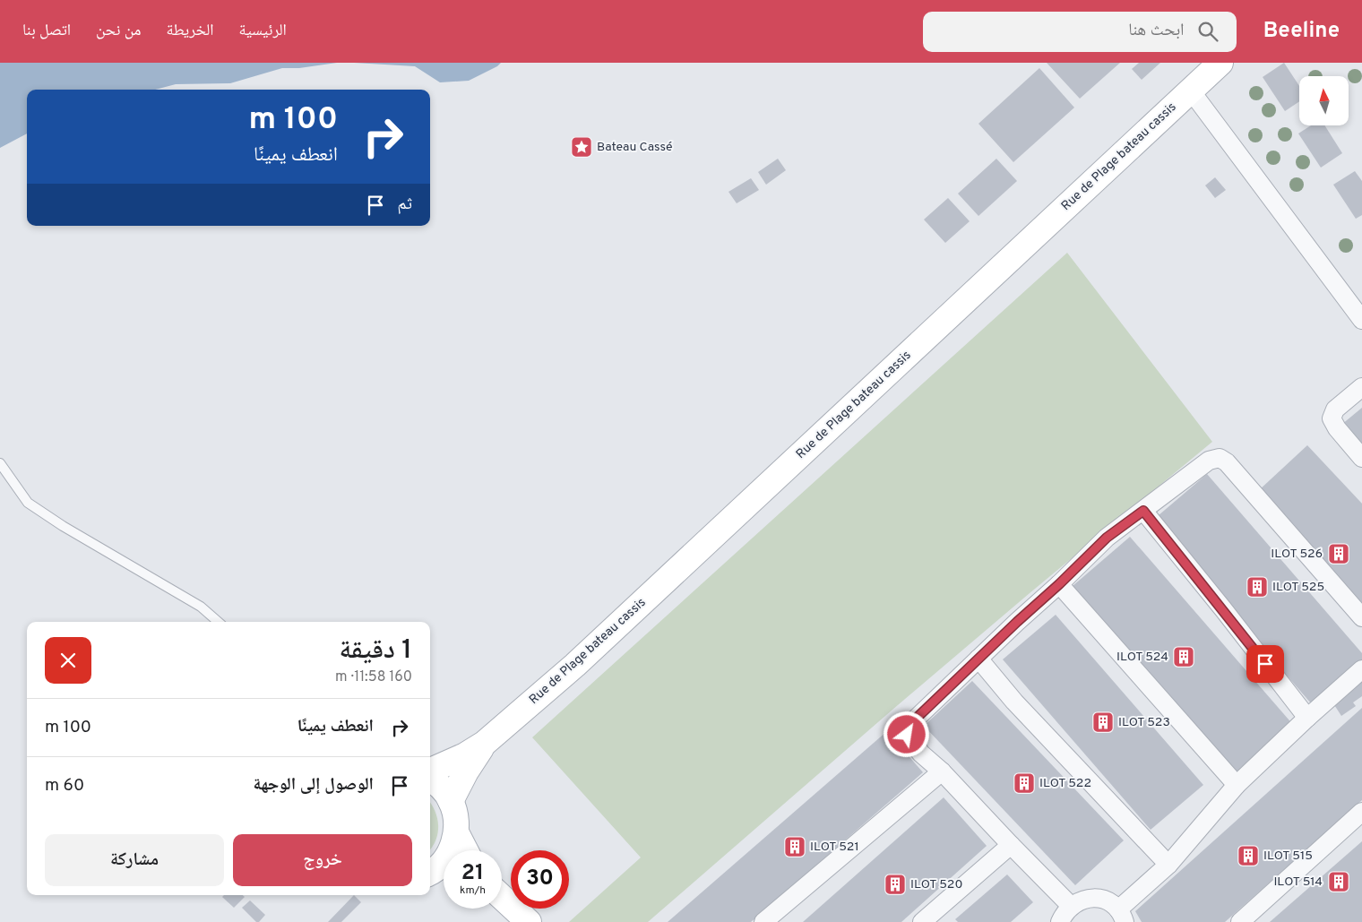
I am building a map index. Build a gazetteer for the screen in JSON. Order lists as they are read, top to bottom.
{
  "streets": {
    "street": ["Rue de Plage bateau cassis"]
  },
  "places": {
    "place": ["Bateau Cassé"],
    "building": [
      "ILOT 526",
      "ILOT 525",
      "ILOT 524",
      "ILOT 523",
      "ILOT 522",
      "ILOT 521",
      "ILOT 515",
      "ILOT 514",
      "ILOT 520"
    ]
  },
  "north": "top",
  "page": {
    "header": "Beeline",
    "search": "ابحث هنا",
    "nav": [
      "الرئيسية",
      "الخريطة",
      "من نحن",
      "اتصل بنا"
    ],
    "turn": ["100 m", "انعطف يمينًا"],
    "then": "ثم",
    "heading": ["1 دقيقة", "160 m · 11:58"],
    "list": [
      {
        "name": "انعطف يمينًا",
        "value": "100 m"
      },
      {
        "name": "الوصول إلى الوجهة",
        "value": "60 m"
      }
    ],
    "buttons": ["خروج", "مشاركة"],
    "speed": "21 km/h",
    "limit": "30"
  }
}
